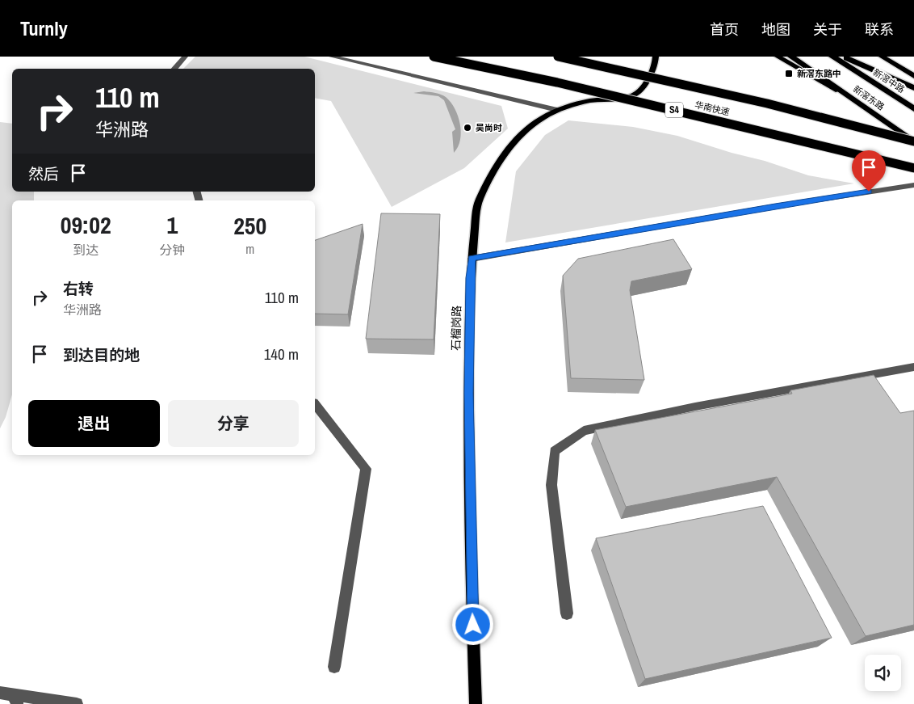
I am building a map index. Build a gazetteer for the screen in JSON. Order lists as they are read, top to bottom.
{
  "streets": {
    "highway": [
      "新滘中路",
      "新滘东路",
      "华南快速",
      "S4"
    ],
    "main road": ["石榴岗路"]
  },
  "crossings": [
    ["新滘东路", "华南快速"]
  ],
  "places": {
    "transit": ["新滘东路中"],
    "other": ["吴尚时"]
  },
  "page": {
    "header": "Turnly",
    "nav": [
      "首页",
      "地图",
      "关于",
      "联系"
    ],
    "turn": ["110 m", "华洲路"],
    "then": "然后",
    "eta": [
      "09:02",
      "到达",
      "1",
      "分钟",
      "250",
      "m"
    ],
    "list": [
      {
        "name": "右转",
        "note": "华洲路",
        "value": "110 m"
      },
      {
        "name": "到达目的地",
        "value": "140 m"
      }
    ],
    "buttons": ["退出", "分享"]
  }
}
